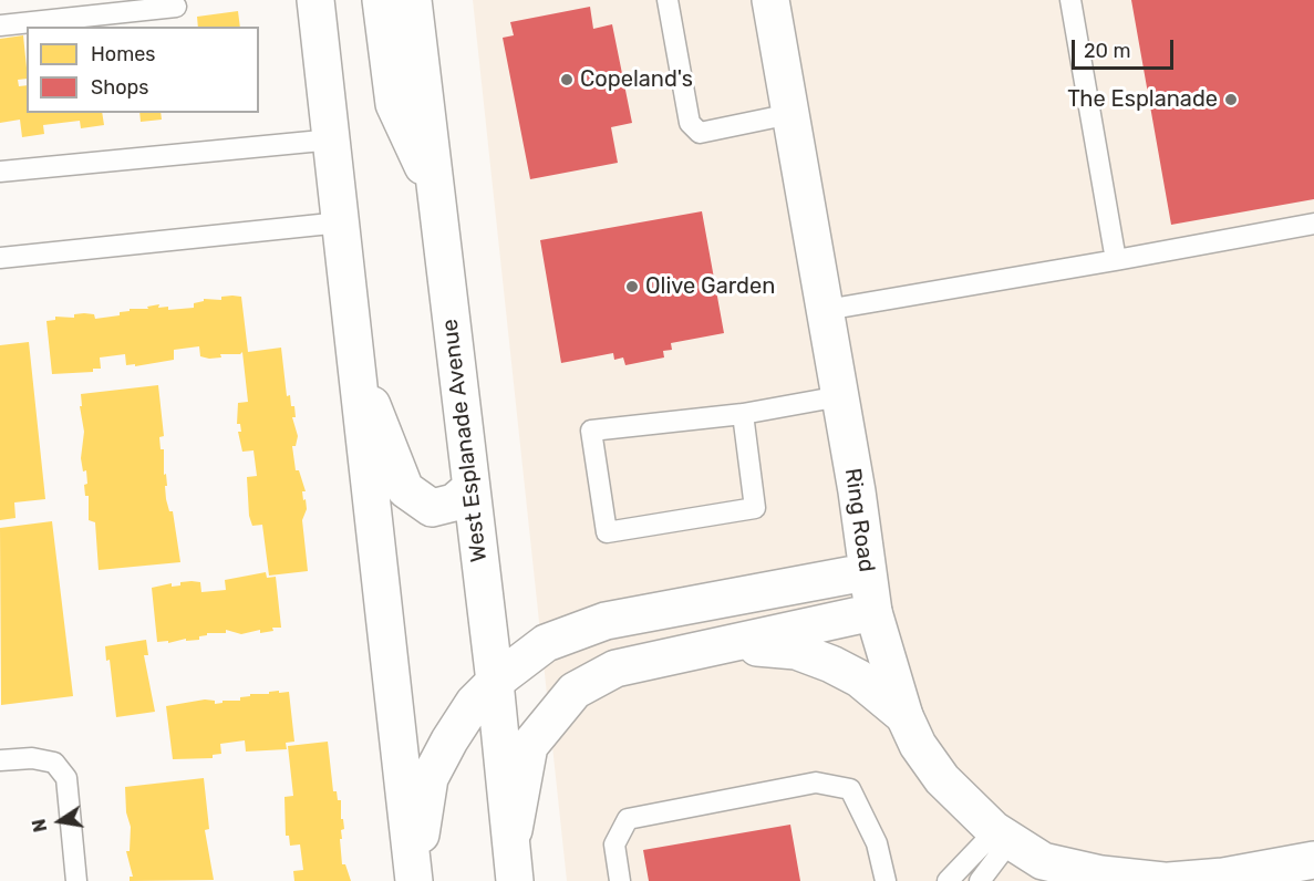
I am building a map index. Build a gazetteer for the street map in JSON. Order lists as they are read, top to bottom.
{
  "streets": {
    "main road": ["West Esplanade Avenue", "Ring Road"]
  },
  "places": ["Copeland's", "The Esplanade", "Olive Garden"],
  "legend": ["Homes", "Shops"],
  "scale_bar": "20 m",
  "north": "left"
}
